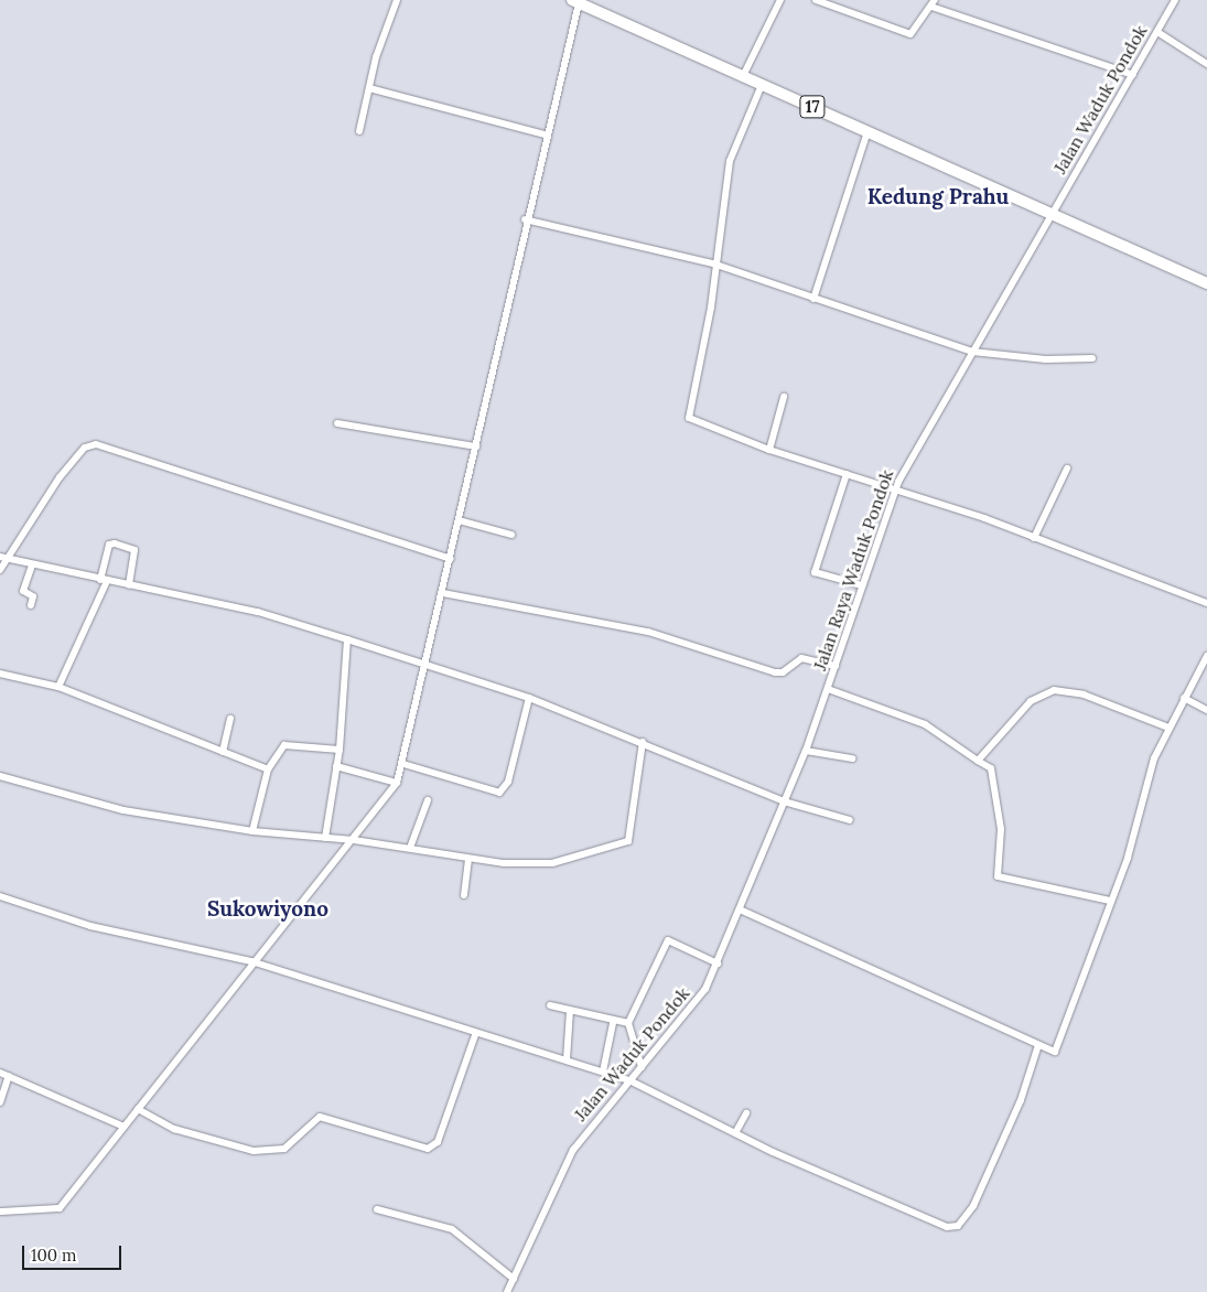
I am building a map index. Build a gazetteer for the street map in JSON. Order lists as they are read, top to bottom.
{
  "streets": {
    "highway": ["17"],
    "street": ["Jalan Waduk Pondok", "Jalan Raya Waduk Pondok"]
  },
  "crossings": [
    ["Jalan Waduk Pondok", "17"],
    ["Jalan Waduk Pondok", "Jalan Raya Waduk Pondok"],
    ["17", "Jalan Raya Waduk Pondok"]
  ],
  "districts": ["Kedung Prahu", "Sukowiyono"],
  "scale_bar": "100 m"
}
